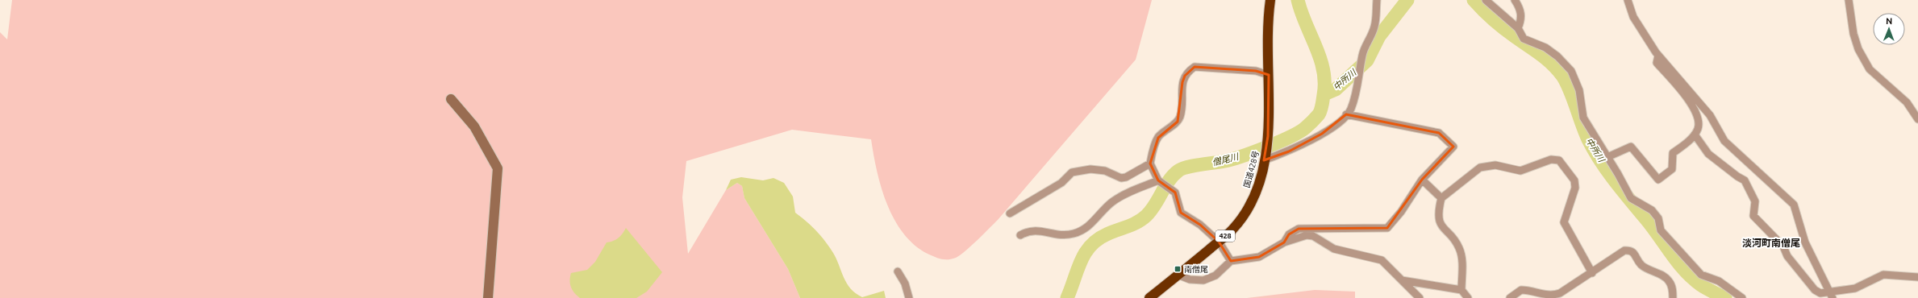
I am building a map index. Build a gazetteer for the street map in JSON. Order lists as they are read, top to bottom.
{
  "streets": {
    "highway": ["国道428号", "428"]
  },
  "districts": ["淡河町南僧尾"],
  "water": ["中所川", "僧尾川"],
  "places": {
    "transit": ["南僧尾"]
  },
  "north": "top"
}
